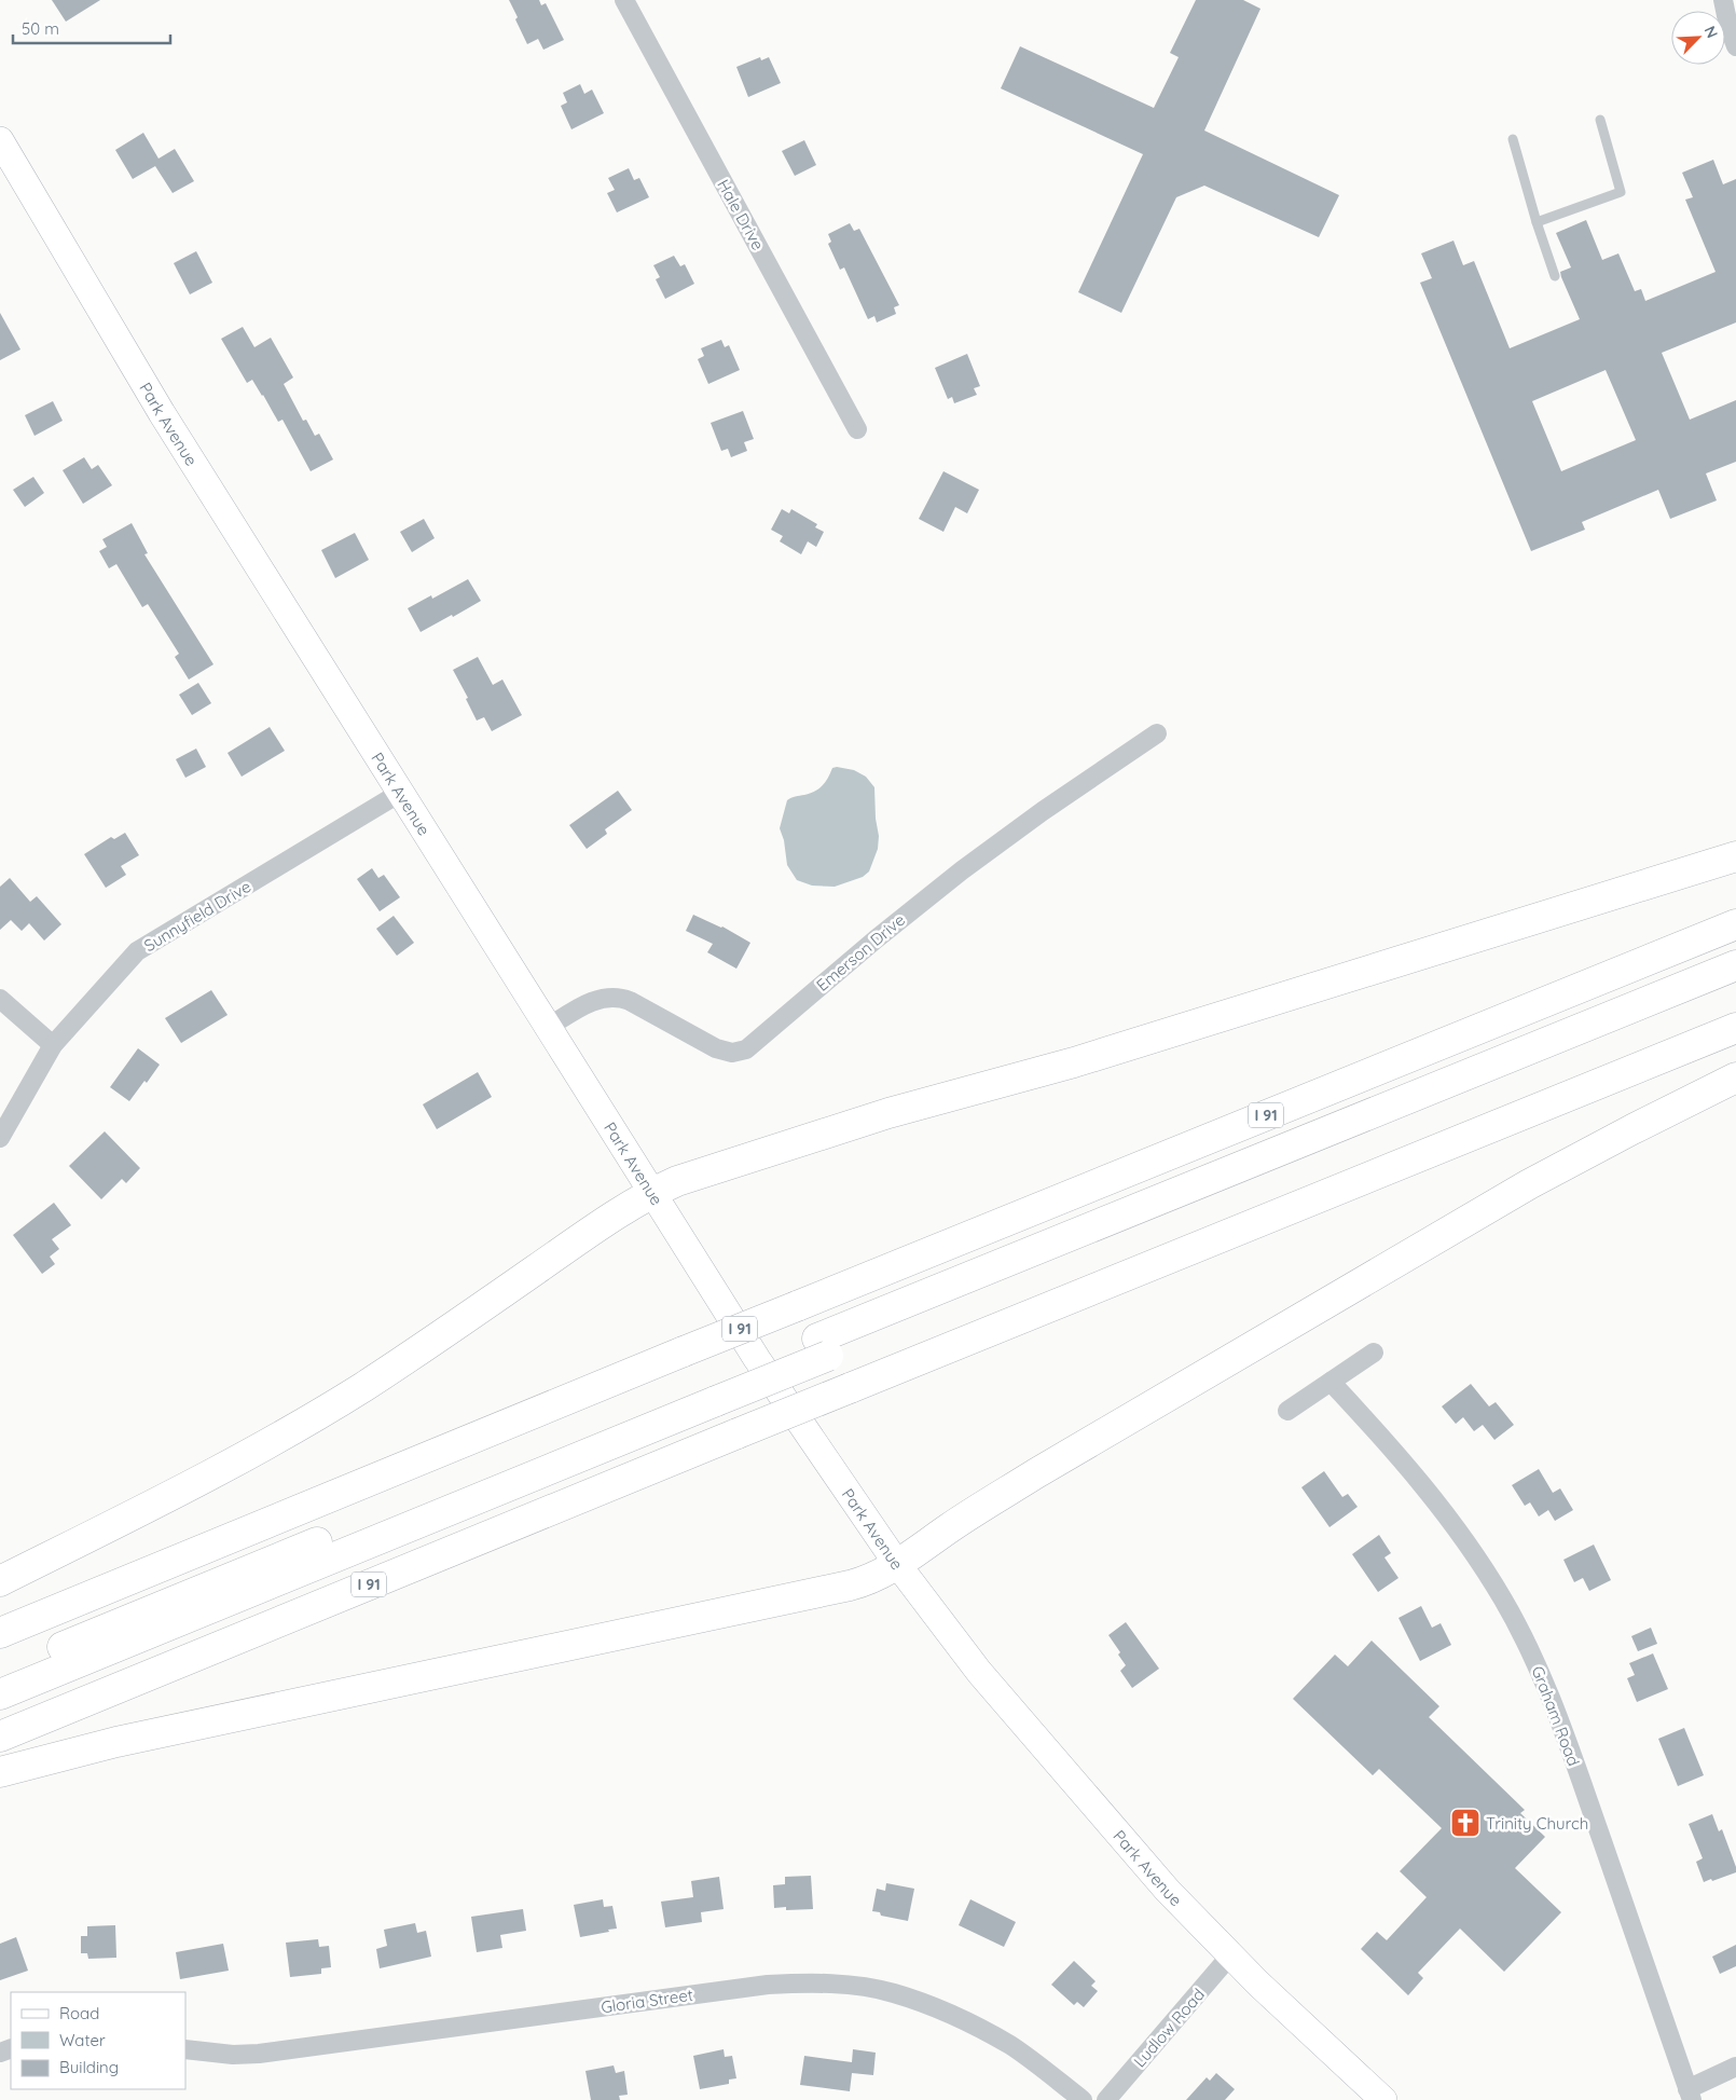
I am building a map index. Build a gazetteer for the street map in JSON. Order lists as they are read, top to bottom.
{
  "streets": {
    "highway": ["I 91"],
    "main road": ["Park Avenue"],
    "street": [
      "Hale Drive",
      "Sunnyfield Drive",
      "Emerson Drive",
      "Graham Road",
      "Gloria Street",
      "Ludlow Road"
    ]
  },
  "crossings": [
    ["Park Avenue", "Sunnyfield Drive"],
    ["Park Avenue", "Emerson Drive"],
    ["Park Avenue", "Ludlow Road"]
  ],
  "places": {
    "church": ["Trinity Church"]
  },
  "legend": ["Road", "Water", "Building"],
  "scale_bar": "50 m",
  "north": "top right"
}
